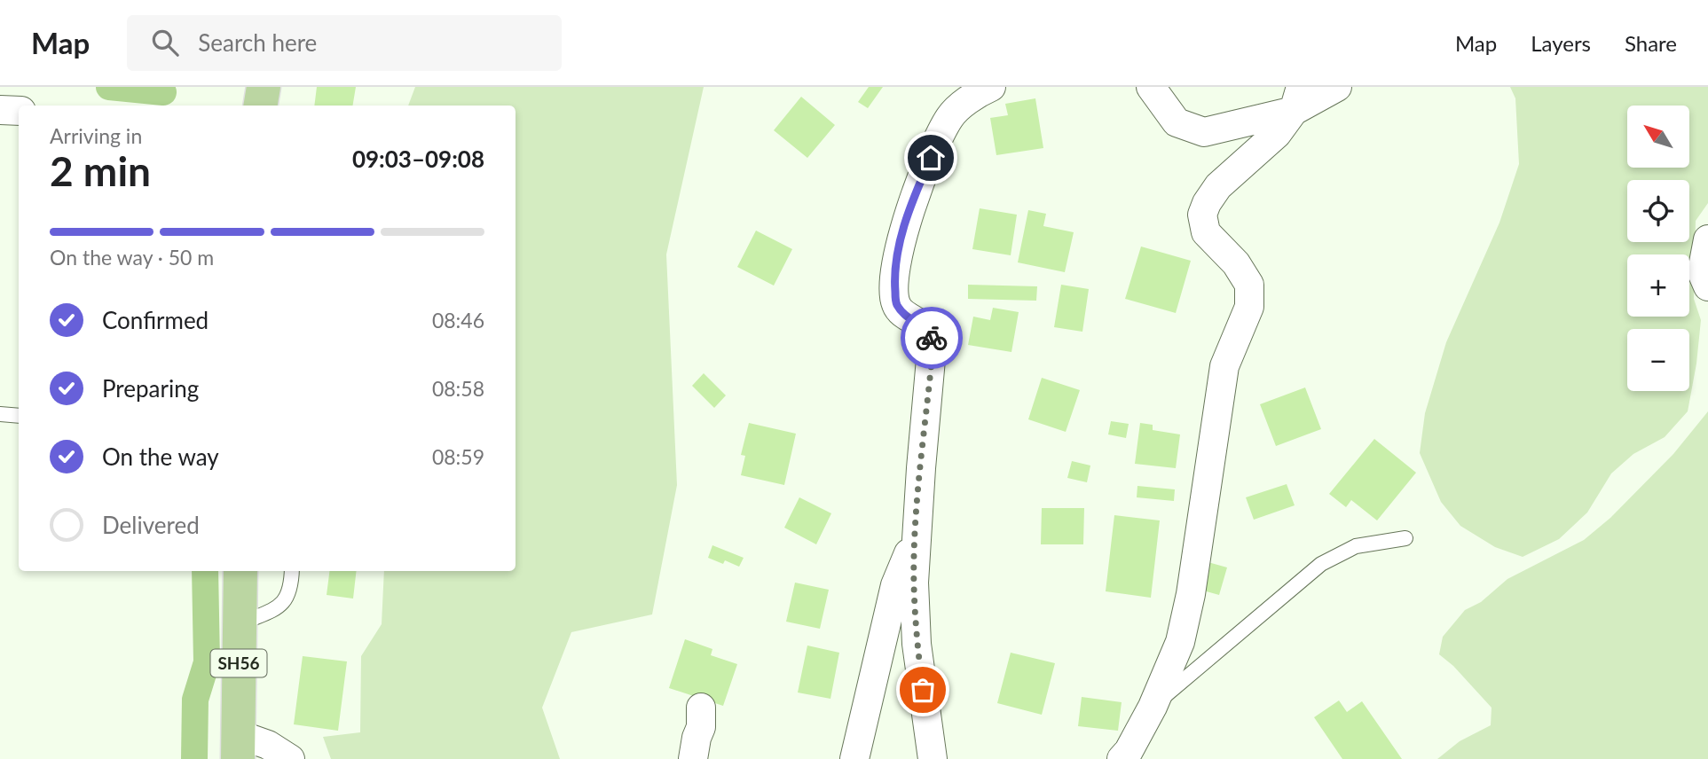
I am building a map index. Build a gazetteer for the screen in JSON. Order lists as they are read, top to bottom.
{
  "streets": {
    "main road": ["SH56"]
  },
  "north": "top left",
  "page": {
    "header": "Map",
    "search": "Search here",
    "nav": ["Map", "Layers", "Share"],
    "map_buttons": ["+", "−"],
    "heading": ["2 min", "Arriving in", "09:03–09:08"],
    "bar": "On the way · 50 m",
    "list": [
      ["Confirmed", "08:46"],
      ["Preparing", "08:58"],
      ["On the way", "08:59"],
      "Delivered"
    ]
  }
}
